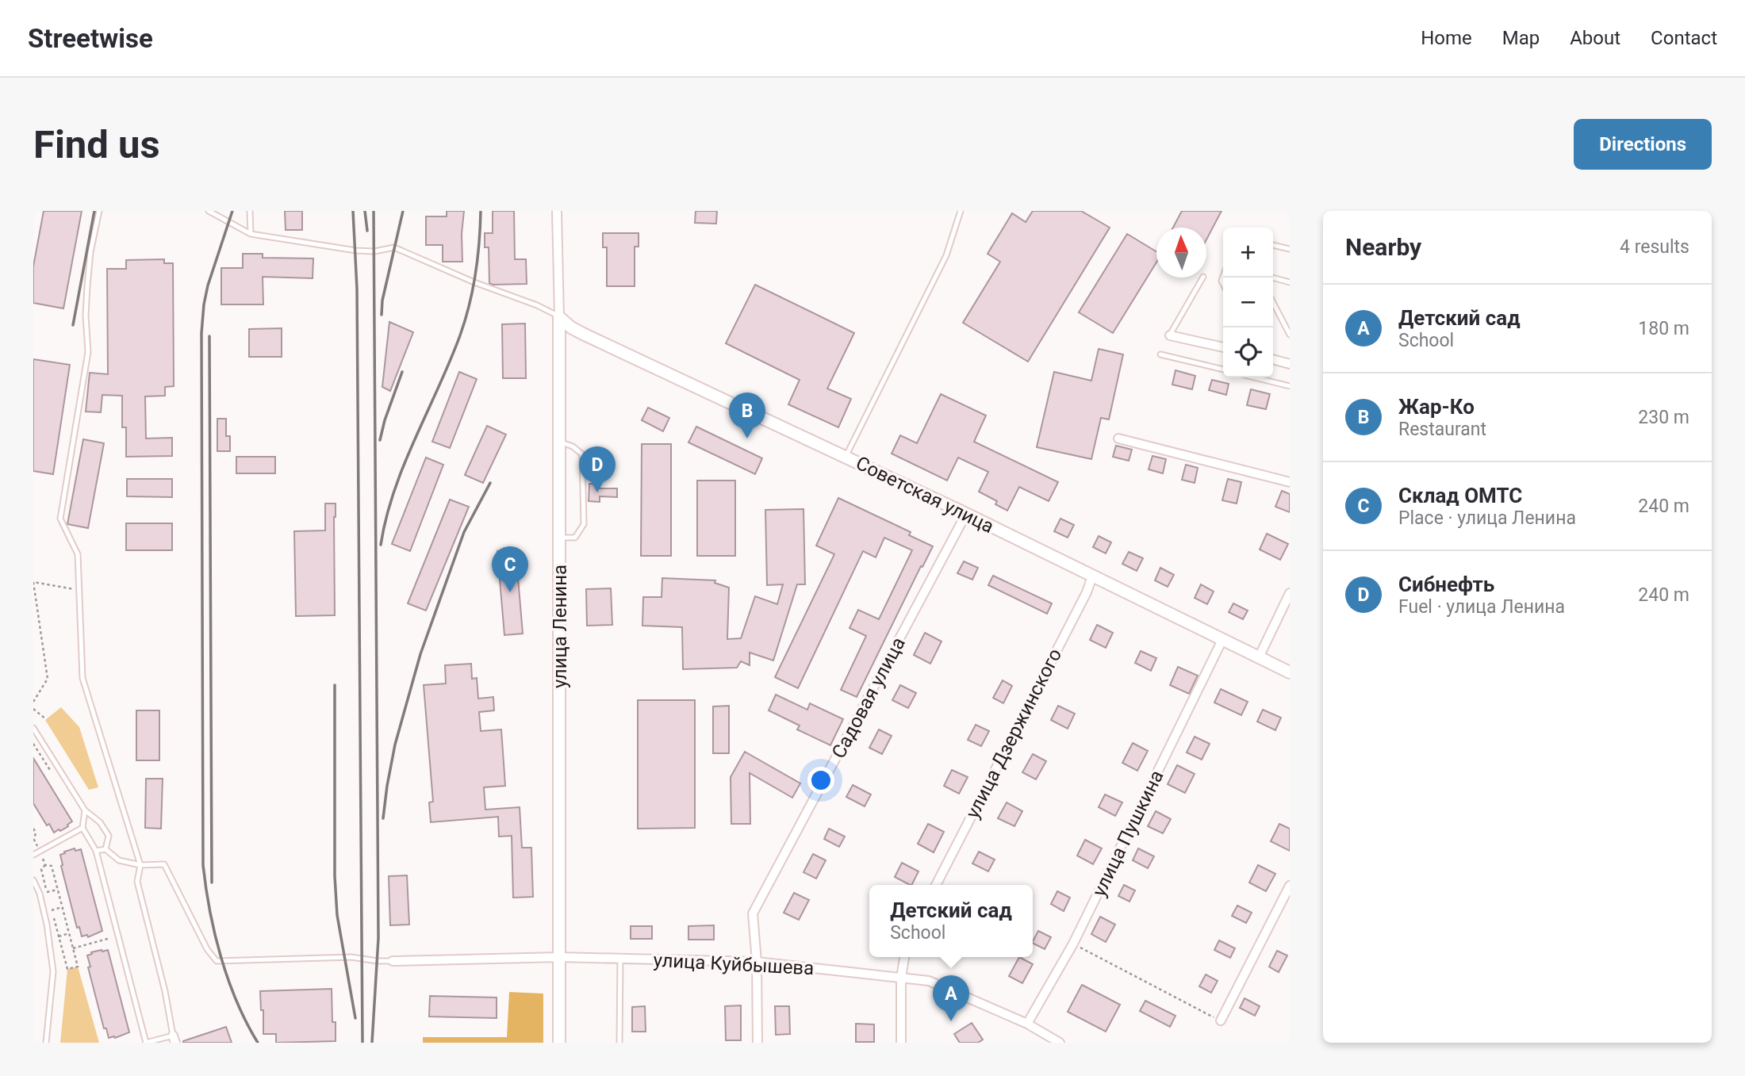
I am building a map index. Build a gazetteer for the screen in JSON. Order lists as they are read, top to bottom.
{
  "streets": {
    "street": [
      "Советская улица",
      "улица Ленина",
      "Садовая улица",
      "улица Дзержинского",
      "улица Пушкина",
      "улица Куйбышева"
    ]
  },
  "crossings": [
    ["Советская улица", "улица Ленина"],
    ["Советская улица", "Садовая улица"],
    ["Советская улица", "улица Дзержинского"],
    ["Советская улица", "улица Пушкина"],
    ["улица Ленина", "улица Куйбышева"],
    ["Садовая улица", "улица Куйбышева"],
    ["улица Пушкина", "улица Куйбышева"]
  ],
  "north": "top",
  "page": {
    "header": "Streetwise",
    "nav": [
      "Home",
      "Map",
      "About",
      "Contact"
    ],
    "buttons": "Directions",
    "title": "Find us",
    "heading": ["Nearby", "4 results"],
    "map_buttons": ["+", "−"],
    "list": [
      {
        "mark": "A",
        "name": "Детский сад",
        "note": "School",
        "value": "180 m"
      },
      {
        "mark": "B",
        "name": "Жар-Ко",
        "note": "Restaurant",
        "value": "230 m"
      },
      {
        "mark": "C",
        "name": "Склад ОМТС",
        "note": "Place · улица Ленина",
        "value": "240 m"
      },
      {
        "mark": "D",
        "name": "Сибнефть",
        "note": "Fuel · улица Ленина",
        "value": "240 m"
      }
    ],
    "pins": [
      "B",
      "D",
      "C",
      "A"
    ],
    "popup": ["Детский сад", "School"]
  }
}
